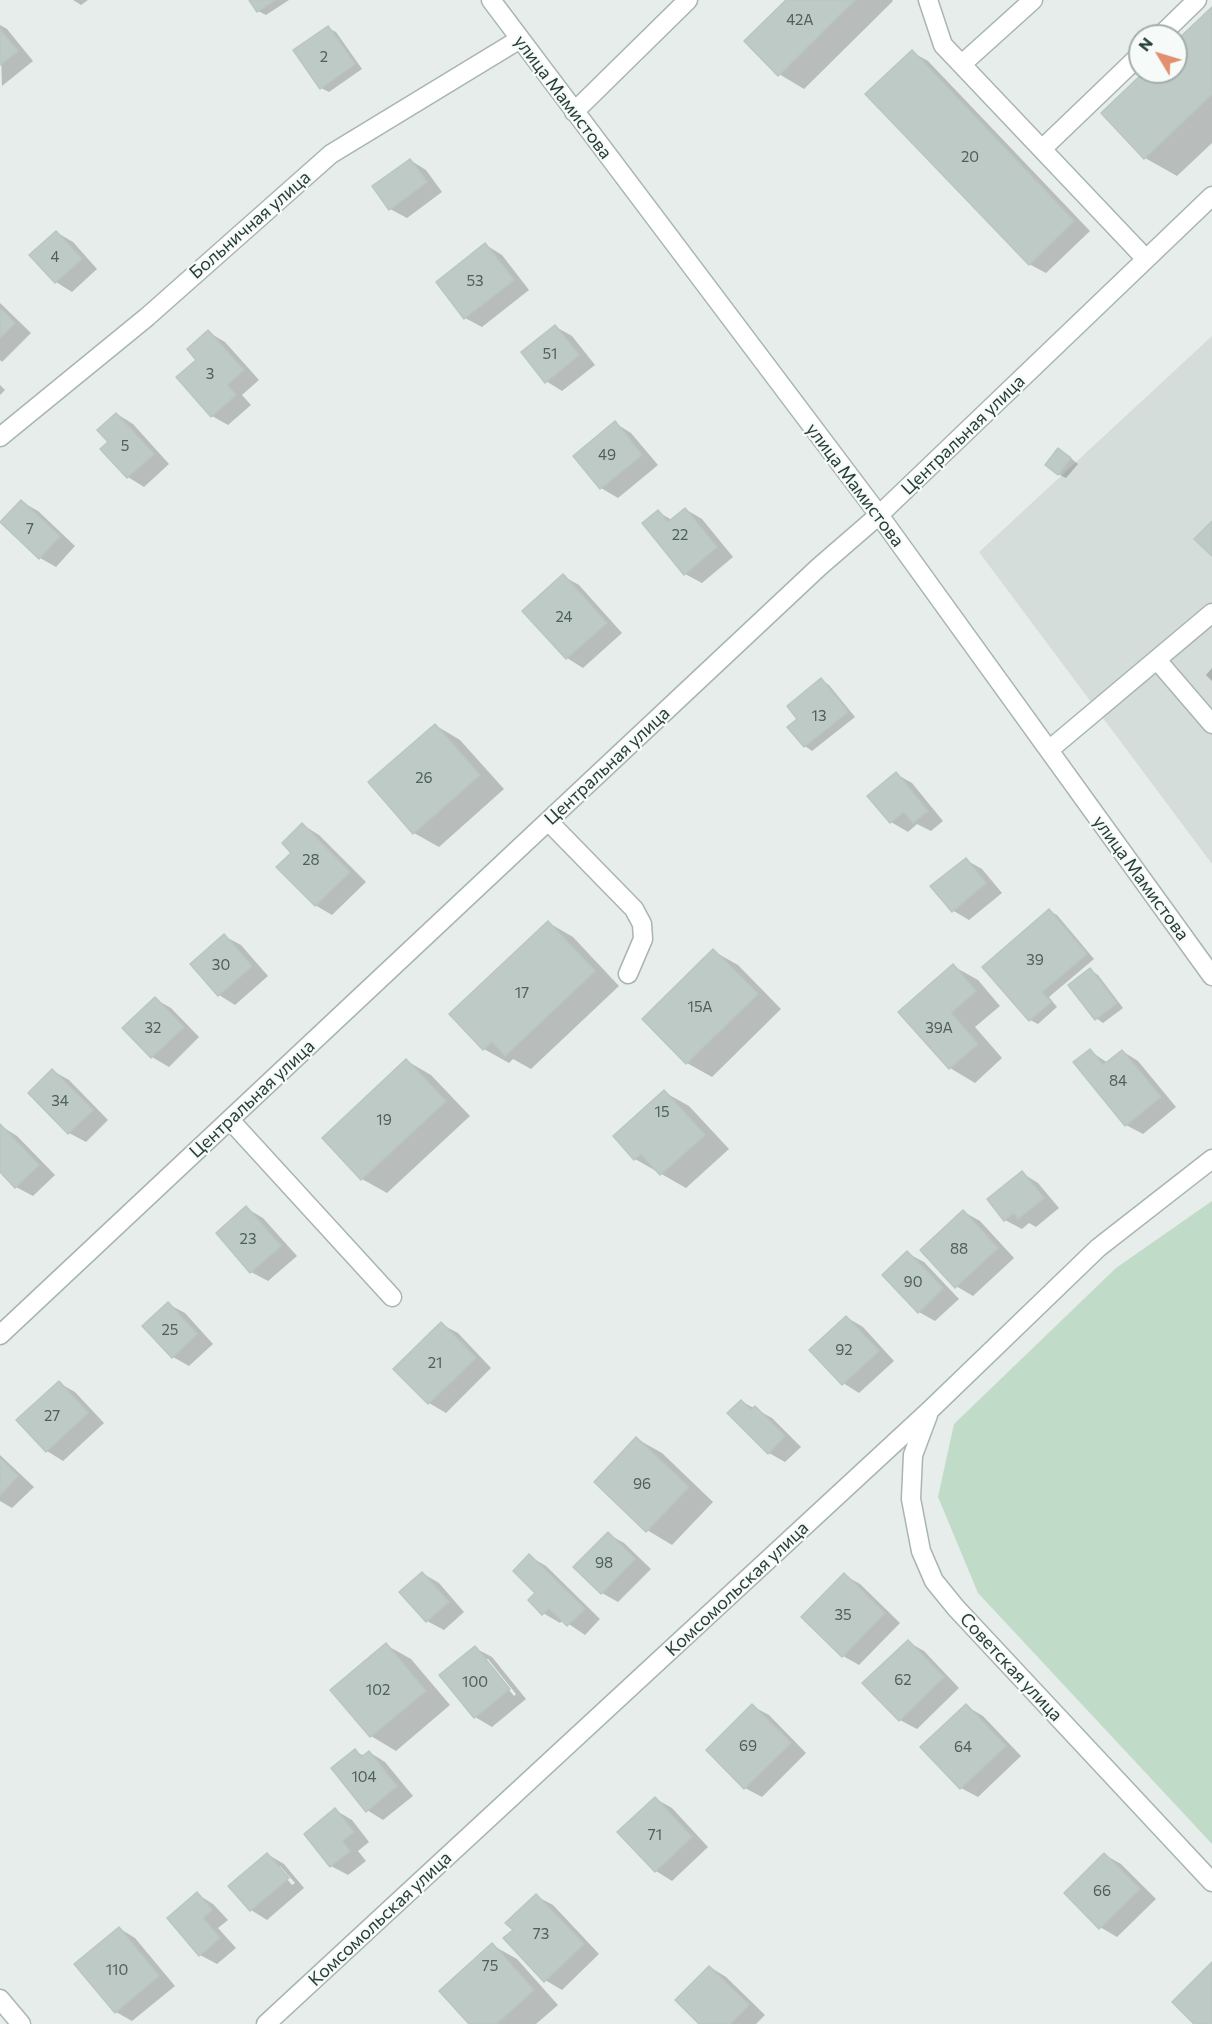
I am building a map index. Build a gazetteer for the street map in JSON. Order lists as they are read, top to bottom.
{
  "streets": {
    "street": [
      "улица Мамистова",
      "Больничная улица",
      "Центральная улица",
      "Комсомольская улица",
      "Советская улица"
    ]
  },
  "crossings": [
    ["улица Мамистова", "Больничная улица"],
    ["улица Мамистова", "Центральная улица"],
    ["Комсомольская улица", "Советская улица"]
  ],
  "house_numbers": [
    "42А",
    "2",
    "20",
    "4",
    "53",
    "51",
    "3",
    "5",
    "49",
    "7",
    "22",
    "24",
    "13",
    "26",
    "28",
    "39",
    "30",
    "17",
    "15А",
    "32",
    "39А",
    "84",
    "34",
    "15",
    "19",
    "23",
    "88",
    "90",
    "25",
    "92",
    "21",
    "27",
    "96",
    "98",
    "35",
    "62",
    "100",
    "102",
    "69",
    "64",
    "104",
    "71",
    "66",
    "73",
    "75",
    "110"
  ],
  "north": "top left"
}
